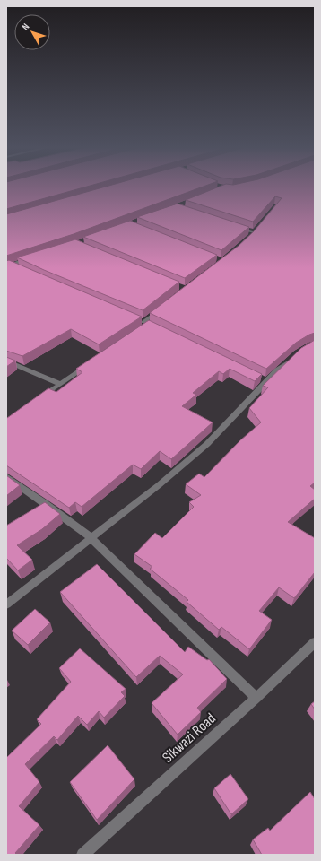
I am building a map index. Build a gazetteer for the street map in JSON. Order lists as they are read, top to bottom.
{
  "streets": {
    "street": ["Sikwazi Road"]
  },
  "north": "top left"
}
